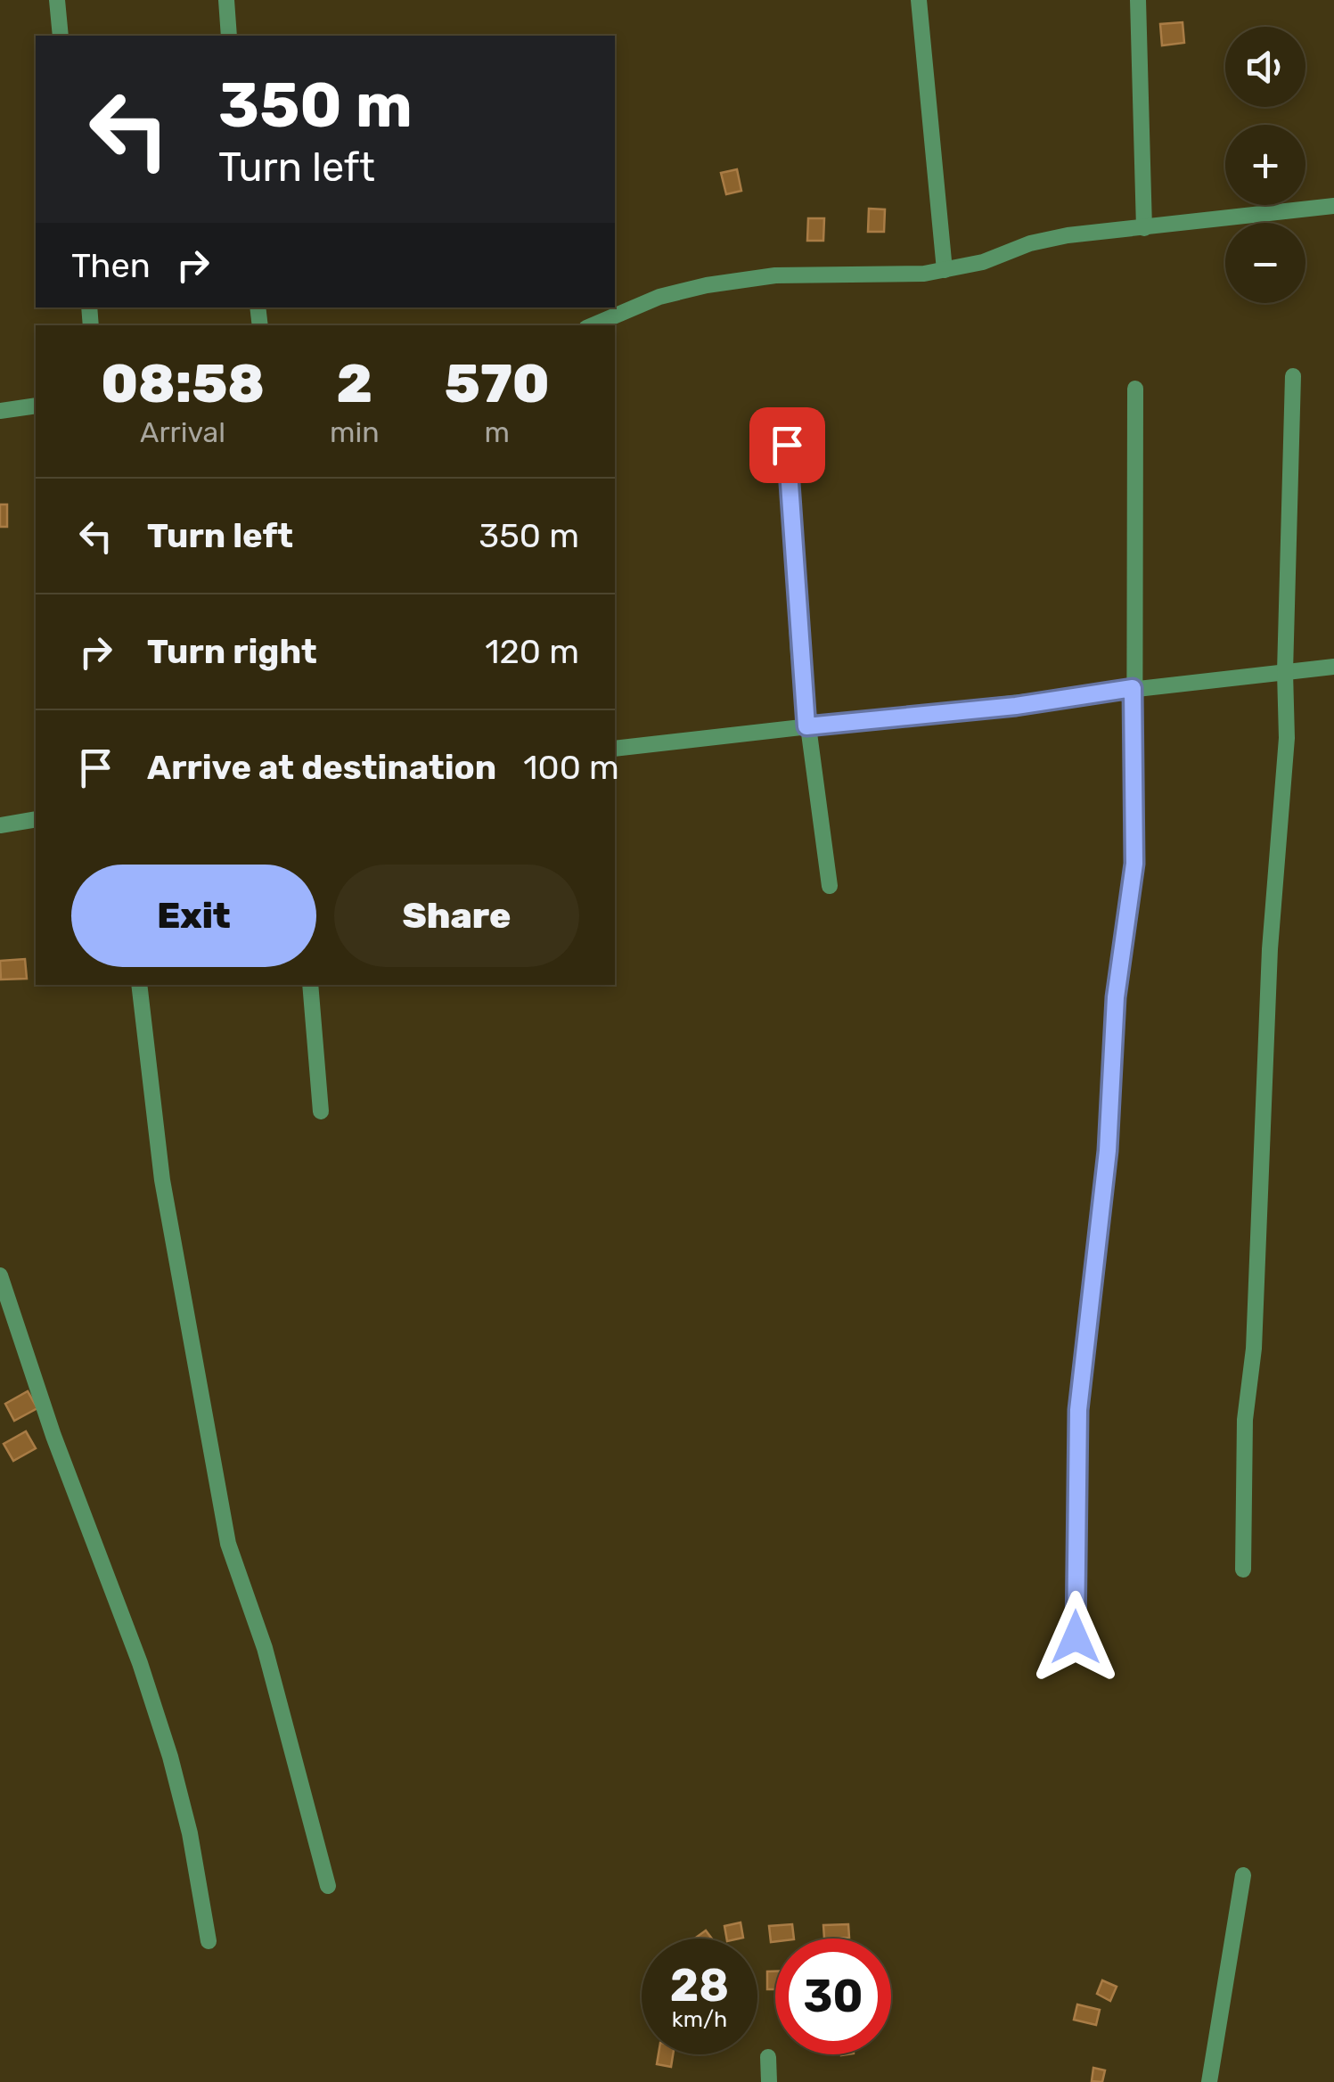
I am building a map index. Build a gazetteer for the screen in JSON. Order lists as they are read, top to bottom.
{
  "page": {
    "map_buttons": ["+", "−"],
    "turn": ["350 m", "Turn left"],
    "then": "Then",
    "eta": [
      "08:58",
      "Arrival",
      "2",
      "min",
      "570",
      "m"
    ],
    "list": [
      {
        "name": "Turn left",
        "value": "350 m"
      },
      {
        "name": "Turn right",
        "value": "120 m"
      },
      {
        "name": "Arrive at destination",
        "value": "100 m"
      }
    ],
    "buttons": ["Exit", "Share"],
    "speed": "28 km/h",
    "limit": "30"
  }
}
